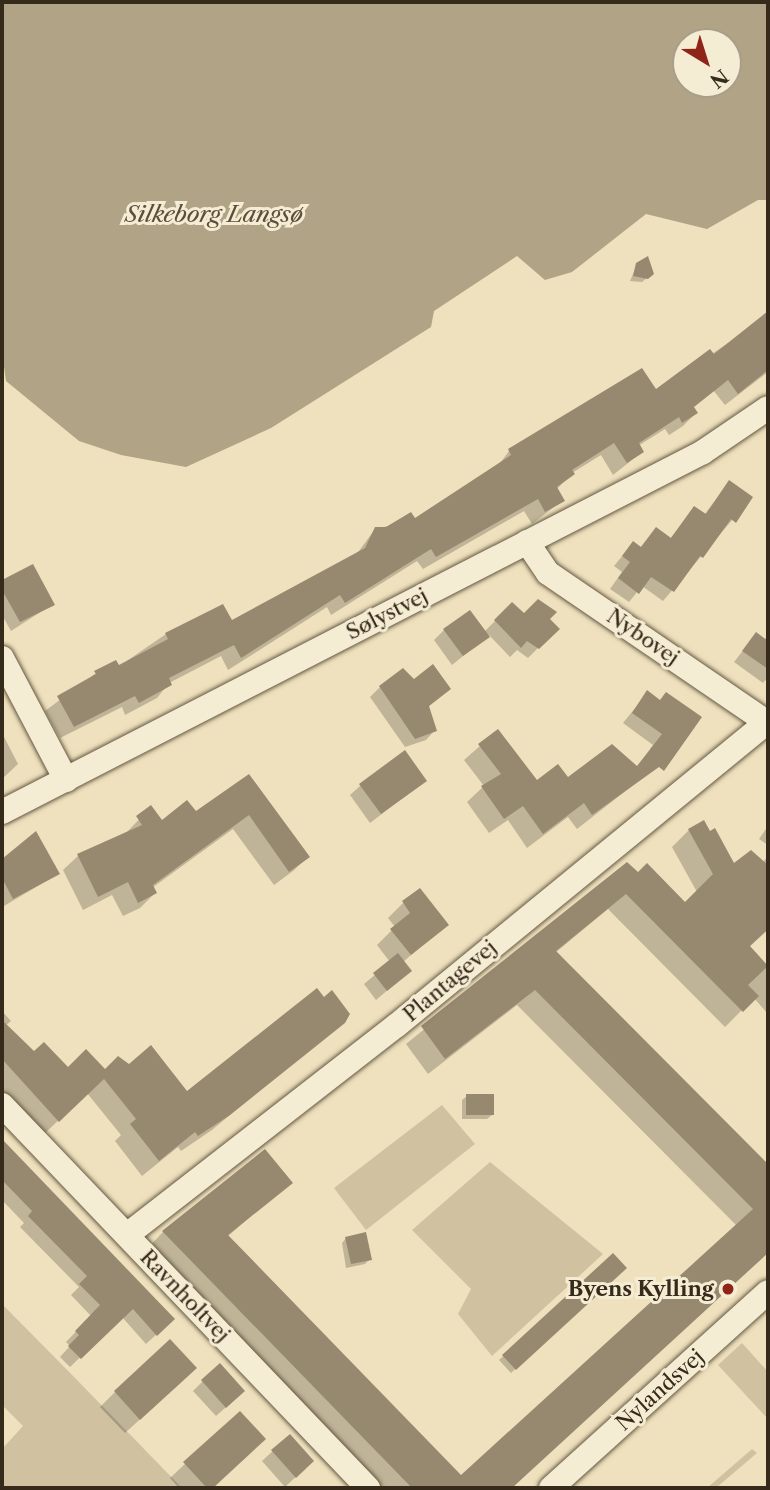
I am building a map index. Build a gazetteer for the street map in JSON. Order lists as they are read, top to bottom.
{
  "streets": {
    "street": [
      "Sølystvej",
      "Nybovej",
      "Plantagevej",
      "Ravnholtvej",
      "Nylandsvej"
    ]
  },
  "crossings": [
    ["Sølystvej", "Nybovej"],
    ["Nybovej", "Plantagevej"],
    ["Plantagevej", "Ravnholtvej"]
  ],
  "water": ["Silkeborg Langsø"],
  "places": ["Byens Kylling"],
  "north": "bottom right"
}
